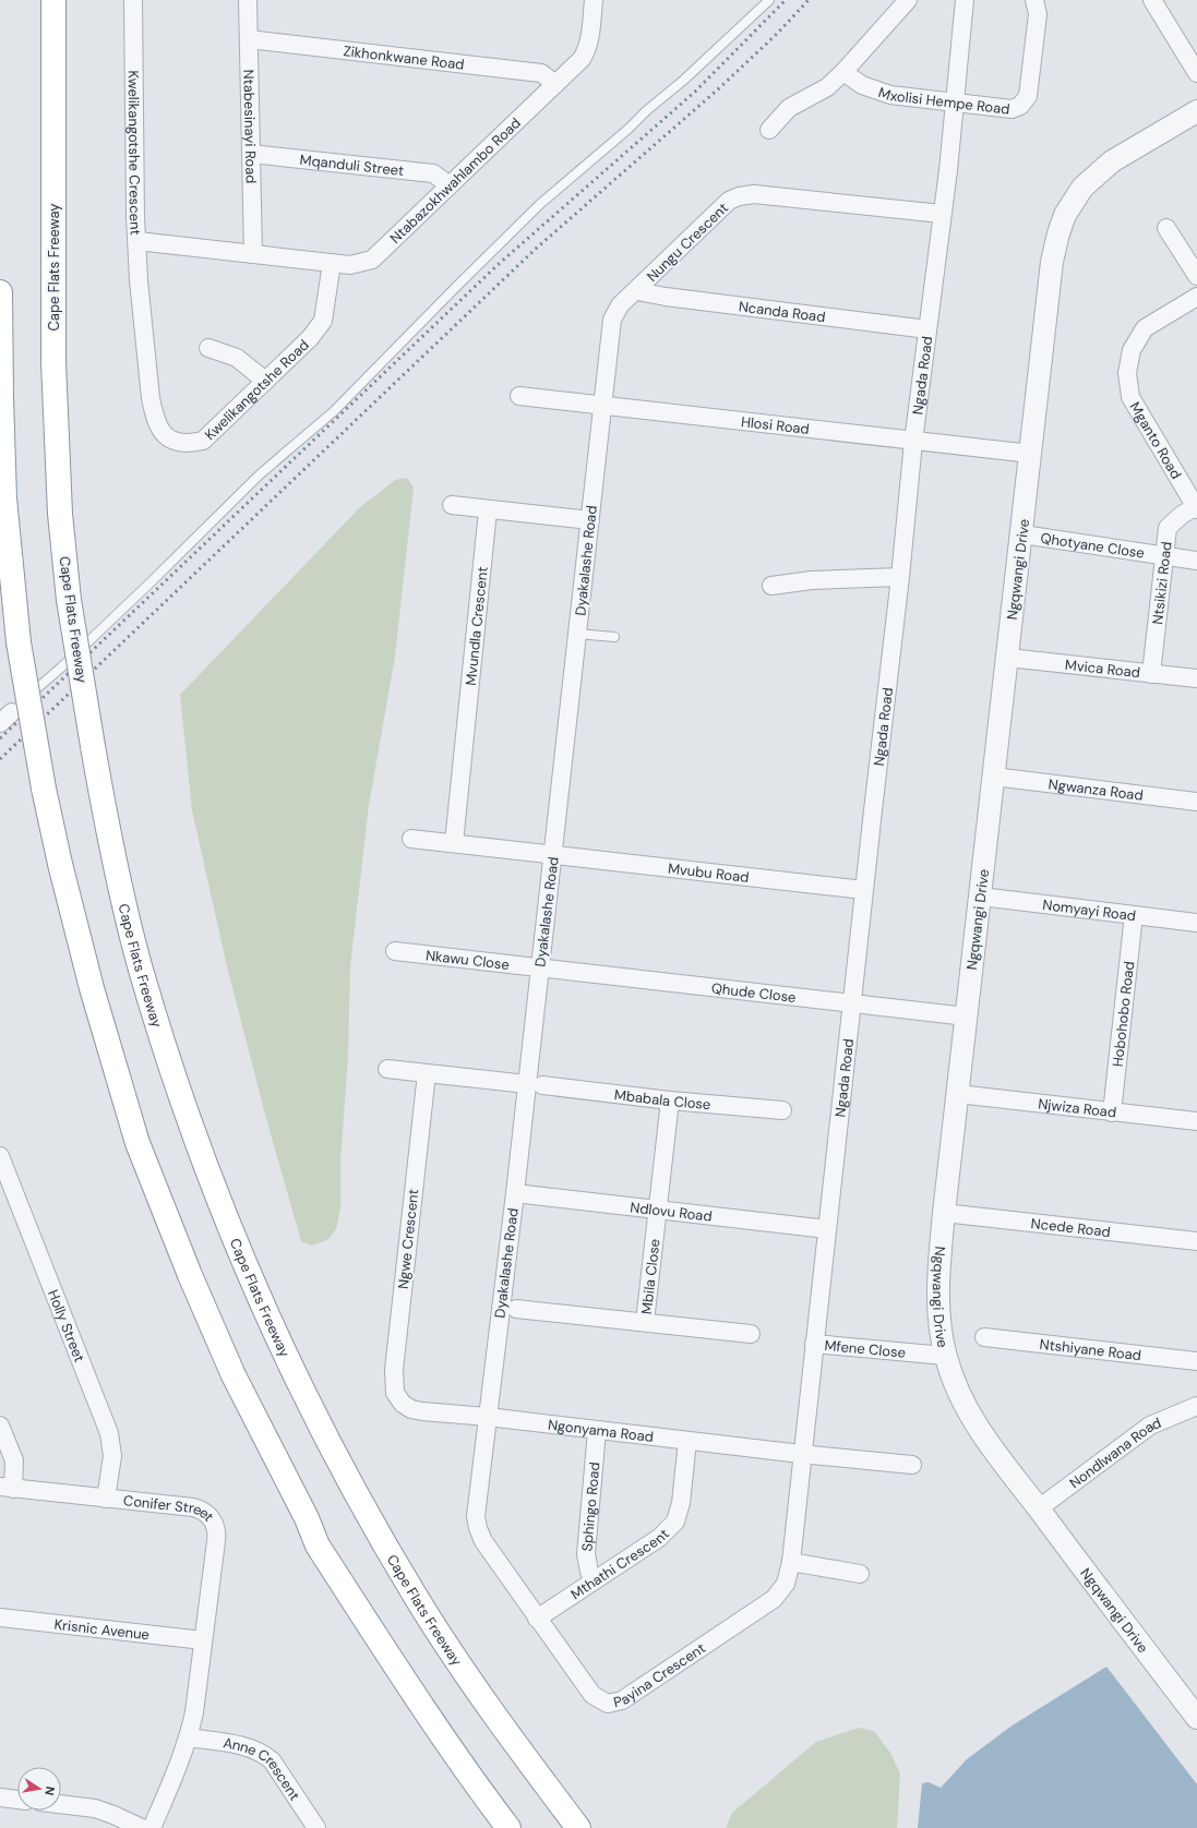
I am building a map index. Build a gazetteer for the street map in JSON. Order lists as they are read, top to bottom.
{
  "streets": {
    "highway": ["Cape Flats Freeway"],
    "street": [
      "Zikhonkwane Road",
      "Mxolisi Hempe Road",
      "Ntabesinayi Road",
      "Kwelikangotshe Crescent",
      "Mqanduli Street",
      "Ntabazokhwahlambo Road",
      "Nungu Crescent",
      "Ncanda Road",
      "Ngada Road",
      "Kwelikangotshe Road",
      "Hlosi Road",
      "Mganto Road",
      "Qhotyane Close",
      "Dyakalashe Road",
      "Ngqwangi Drive",
      "Ntsikizi Road",
      "Mvundla Crescent",
      "Mvica Road",
      "Ngwanza Road",
      "Mvubu Road",
      "Nomyayi Road",
      "Nkawu Close",
      "Qhude Close",
      "Hobohobo Road",
      "Mbabala Close",
      "Njwiza Road",
      "Ndlovu Road",
      "Ncede Road",
      "Ngwe Crescent",
      "Mbila Close",
      "Holly Street",
      "Mfene Close",
      "Ntshiyane Road",
      "Ngonyama Road",
      "Nondlwana Road",
      "Sphingo Road",
      "Conifer Street",
      "Mthathi Crescent",
      "Krisnic Avenue",
      "Payina Crescent",
      "Anne Crescent"
    ]
  },
  "crossings": [
    ["Zikhonkwane Road", "Ntabesinayi Road"],
    ["Zikhonkwane Road", "Ntabazokhwahlambo Road"],
    ["Mxolisi Hempe Road", "Ngada Road"],
    ["Ntabesinayi Road", "Kwelikangotshe Crescent"],
    ["Ntabesinayi Road", "Mqanduli Street"],
    ["Ntabesinayi Road", "Ntabazokhwahlambo Road"],
    ["Kwelikangotshe Crescent", "Ntabazokhwahlambo Road"],
    ["Kwelikangotshe Crescent", "Kwelikangotshe Road"],
    ["Mqanduli Street", "Ntabazokhwahlambo Road"],
    ["Ntabazokhwahlambo Road", "Kwelikangotshe Road"],
    ["Nungu Crescent", "Ncanda Road"],
    ["Nungu Crescent", "Ngada Road"],
    ["Nungu Crescent", "Hlosi Road"],
    ["Nungu Crescent", "Dyakalashe Road"],
    ["Ncanda Road", "Ngada Road"],
    ["Ngada Road", "Hlosi Road"],
    ["Ngada Road", "Mvubu Road"],
    ["Ngada Road", "Qhude Close"],
    ["Ngada Road", "Ndlovu Road"],
    ["Ngada Road", "Mfene Close"],
    ["Ngada Road", "Ngonyama Road"],
    ["Ngada Road", "Payina Crescent"],
    ["Hlosi Road", "Dyakalashe Road"],
    ["Hlosi Road", "Ngqwangi Drive"],
    ["Mganto Road", "Ntsikizi Road"],
    ["Qhotyane Close", "Ngqwangi Drive"],
    ["Qhotyane Close", "Ntsikizi Road"],
    ["Dyakalashe Road", "Mvubu Road"],
    ["Dyakalashe Road", "Nkawu Close"],
    ["Dyakalashe Road", "Qhude Close"],
    ["Dyakalashe Road", "Mbabala Close"],
    ["Dyakalashe Road", "Ndlovu Road"],
    ["Dyakalashe Road", "Ngonyama Road"],
    ["Dyakalashe Road", "Payina Crescent"],
    ["Ngqwangi Drive", "Mvica Road"],
    ["Ngqwangi Drive", "Ngwanza Road"],
    ["Ngqwangi Drive", "Nomyayi Road"],
    ["Ngqwangi Drive", "Qhude Close"],
    ["Ngqwangi Drive", "Njwiza Road"],
    ["Ngqwangi Drive", "Ncede Road"],
    ["Ngqwangi Drive", "Mfene Close"],
    ["Ngqwangi Drive", "Nondlwana Road"],
    ["Ntsikizi Road", "Mvica Road"],
    ["Nomyayi Road", "Hobohobo Road"],
    ["Nkawu Close", "Qhude Close"],
    ["Hobohobo Road", "Njwiza Road"],
    ["Mbabala Close", "Mbila Close"],
    ["Ndlovu Road", "Mbila Close"],
    ["Ngwe Crescent", "Ngonyama Road"],
    ["Holly Street", "Conifer Street"],
    ["Ngonyama Road", "Sphingo Road"],
    ["Ngonyama Road", "Mthathi Crescent"],
    ["Ngonyama Road", "Payina Crescent"],
    ["Sphingo Road", "Mthathi Crescent"],
    ["Conifer Street", "Krisnic Avenue"],
    ["Conifer Street", "Anne Crescent"],
    ["Mthathi Crescent", "Payina Crescent"]
  ],
  "north": "right"
}
